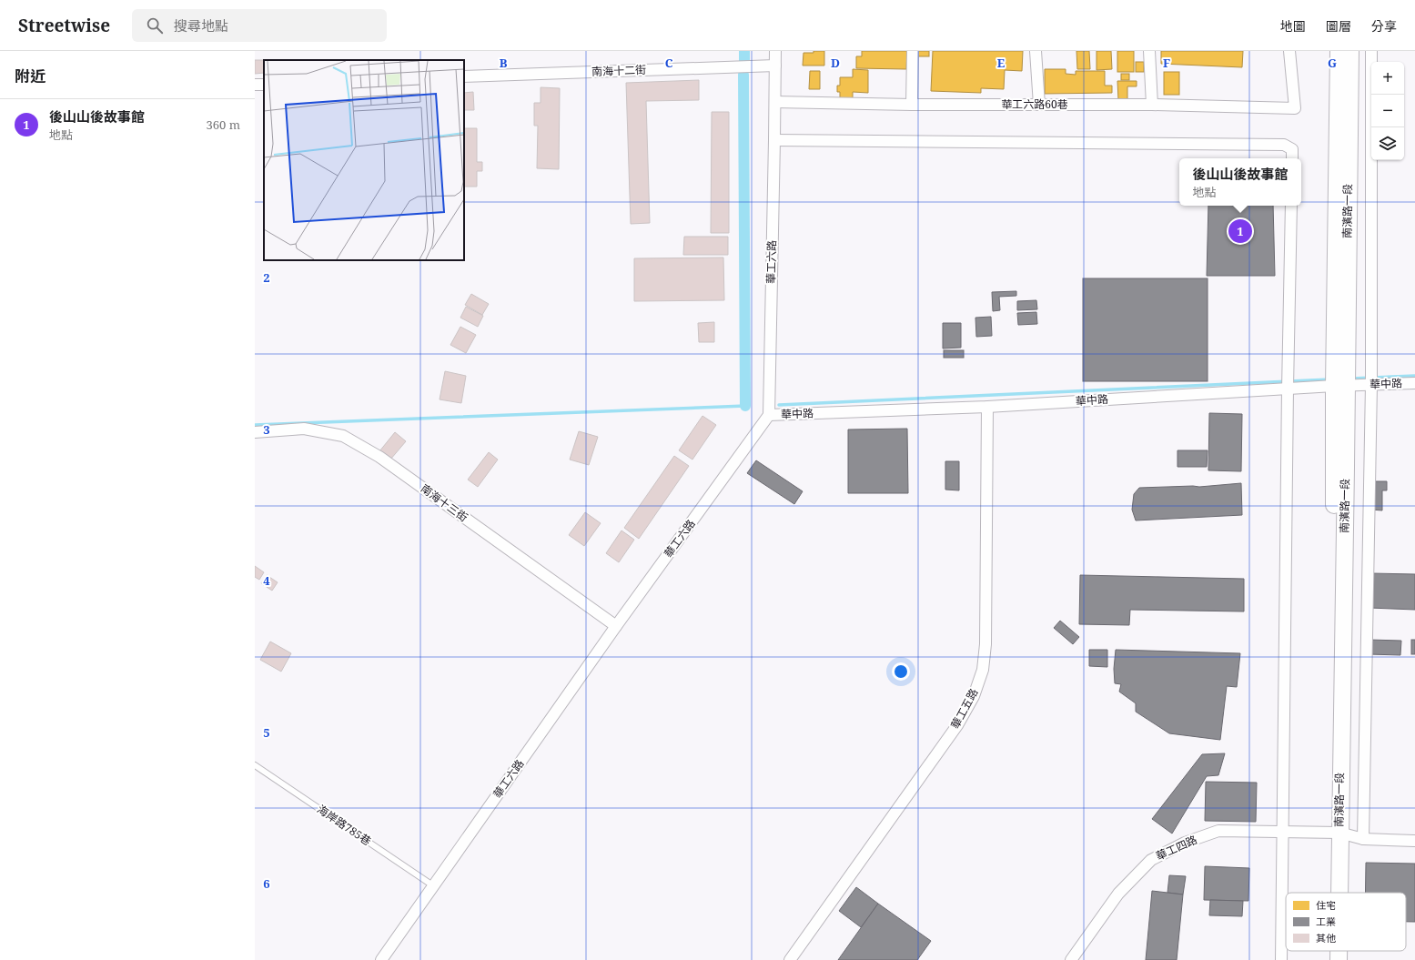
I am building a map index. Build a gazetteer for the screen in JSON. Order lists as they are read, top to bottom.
{
  "streets": {
    "main road": ["南濱路一段"],
    "street": [
      "南海十二街",
      "華工六路60巷",
      "華工六路",
      "華中路",
      "南海十三街",
      "華工五路",
      "華工四路"
    ],
    "lane": ["海岸路785巷"]
  },
  "crossings": [
    ["南海十二街", "華工六路"],
    ["華工六路60巷", "華工六路"],
    ["南濱路一段", "華中路"],
    ["南濱路一段", "華工四路"],
    ["華工六路", "華中路"],
    ["華工六路", "南海十三街"],
    ["華工六路", "海岸路785巷"],
    ["華中路", "華工五路"]
  ],
  "legend": ["住宅", "工業", "其他"],
  "page": {
    "header": "Streetwise",
    "search": "搜尋地點",
    "nav": ["地圖", "圖層", "分享"],
    "heading": "附近",
    "map_buttons": ["+", "−"],
    "list": [
      {
        "mark": "1",
        "name": "後山山後故事館",
        "note": "地點",
        "value": "360 m"
      }
    ],
    "popup": ["後山山後故事館", "地點"],
    "pins": "1"
  },
  "grid": {
    "columns": [
      "B",
      "C",
      "D",
      "E",
      "F",
      "G"
    ],
    "rows": [
      "2",
      "3",
      "4",
      "5",
      "6"
    ]
  }
}
